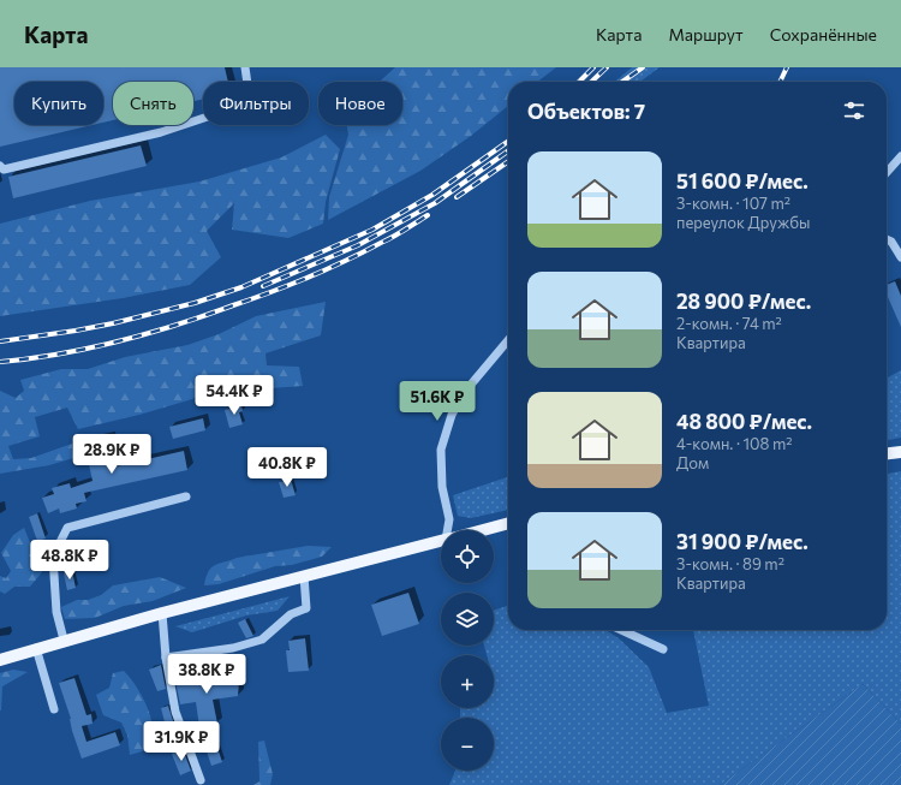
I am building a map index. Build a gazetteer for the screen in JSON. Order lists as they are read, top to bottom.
{
  "page": {
    "header": "Карта",
    "nav": ["Карта", "Маршрут", "Сохранённые"],
    "chip": [
      "Купить",
      "Снять",
      "Фильтры",
      "Новое"
    ],
    "heading": "Объектов: 7",
    "list": [
      {
        "name": "51 600 ₽/мес.",
        "note": "3-комн. · 107 m² · переулок Дружбы"
      },
      {
        "name": "28 900 ₽/мес.",
        "note": "2-комн. · 74 m² · Квартира"
      },
      {
        "name": "48 800 ₽/мес.",
        "note": "4-комн. · 108 m² · Дом"
      },
      {
        "name": "31 900 ₽/мес.",
        "note": "3-комн. · 89 m² · Квартира"
      }
    ],
    "price": [
      "54.4K ₽",
      "51.6K ₽",
      "28.9K ₽",
      "40.8K ₽",
      "48.8K ₽",
      "38.8K ₽",
      "31.9K ₽"
    ],
    "map_buttons": ["+", "−"]
  }
}
